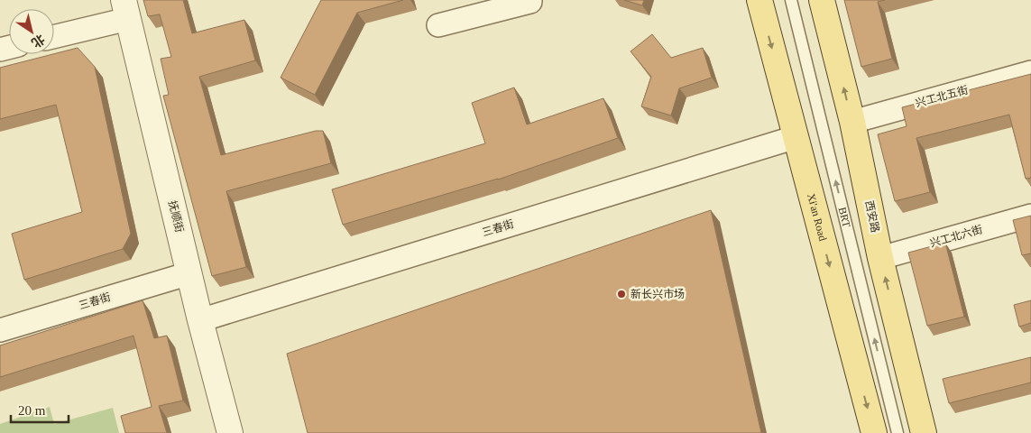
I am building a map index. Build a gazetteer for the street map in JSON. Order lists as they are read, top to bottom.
{
  "streets": {
    "main road": ["Xi'an Road", "西安路"],
    "street": [
      "兴工北五街",
      "抚顺街",
      "三春街",
      "兴工北六街"
    ],
    "lane": ["BRT"]
  },
  "crossings": [
    ["兴工北五街", "西安路"],
    ["抚顺街", "三春街"],
    ["Xi'an Road", "三春街"],
    ["西安路", "兴工北六街"]
  ],
  "one_way": ["Xi'an Road", "BRT", "西安路"],
  "places": ["新长兴市场"],
  "scale_bar": "20 m",
  "north": "bottom right"
}
